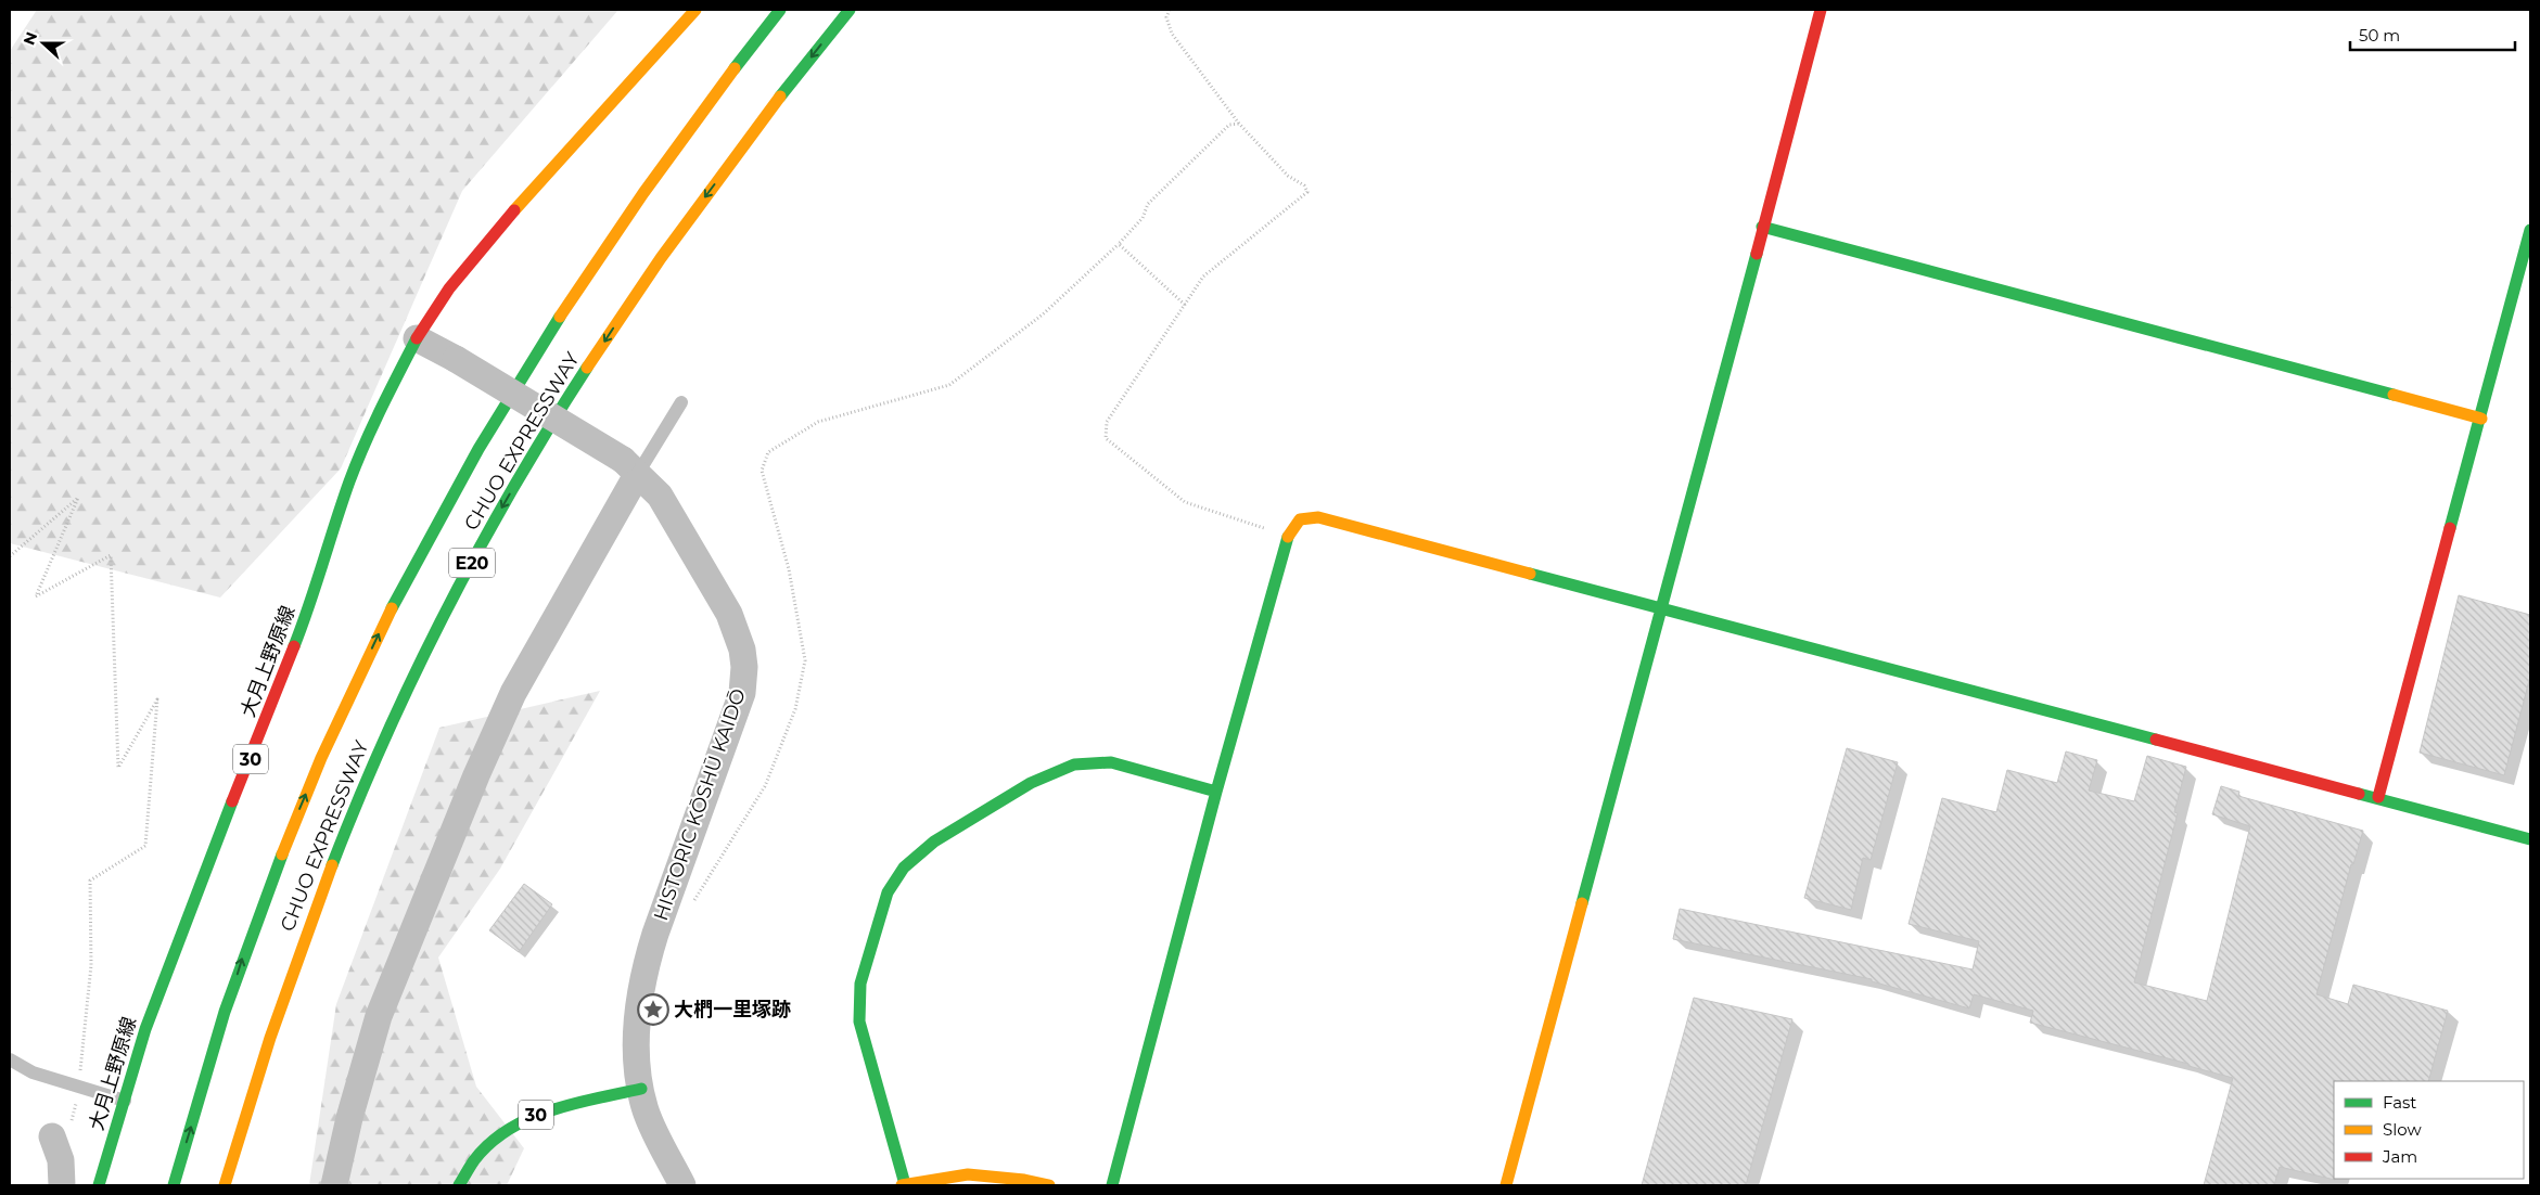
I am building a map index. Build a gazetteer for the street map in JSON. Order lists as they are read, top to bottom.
{
  "streets": {
    "main road": [
      "CHUO EXPRESSWAY",
      "E20",
      "大月上野原線",
      "30"
    ],
    "street": ["HISTORIC KŌSHŪ KAIDŌ"]
  },
  "crossings": [
    ["大月上野原線", "HISTORIC KŌSHŪ KAIDŌ"],
    ["30", "HISTORIC KŌSHŪ KAIDŌ"]
  ],
  "places": {
    "place": ["大椚一里塚跡"]
  },
  "legend": ["Fast", "Slow", "Jam"],
  "scale_bar": "50 m",
  "north": "left"
}
